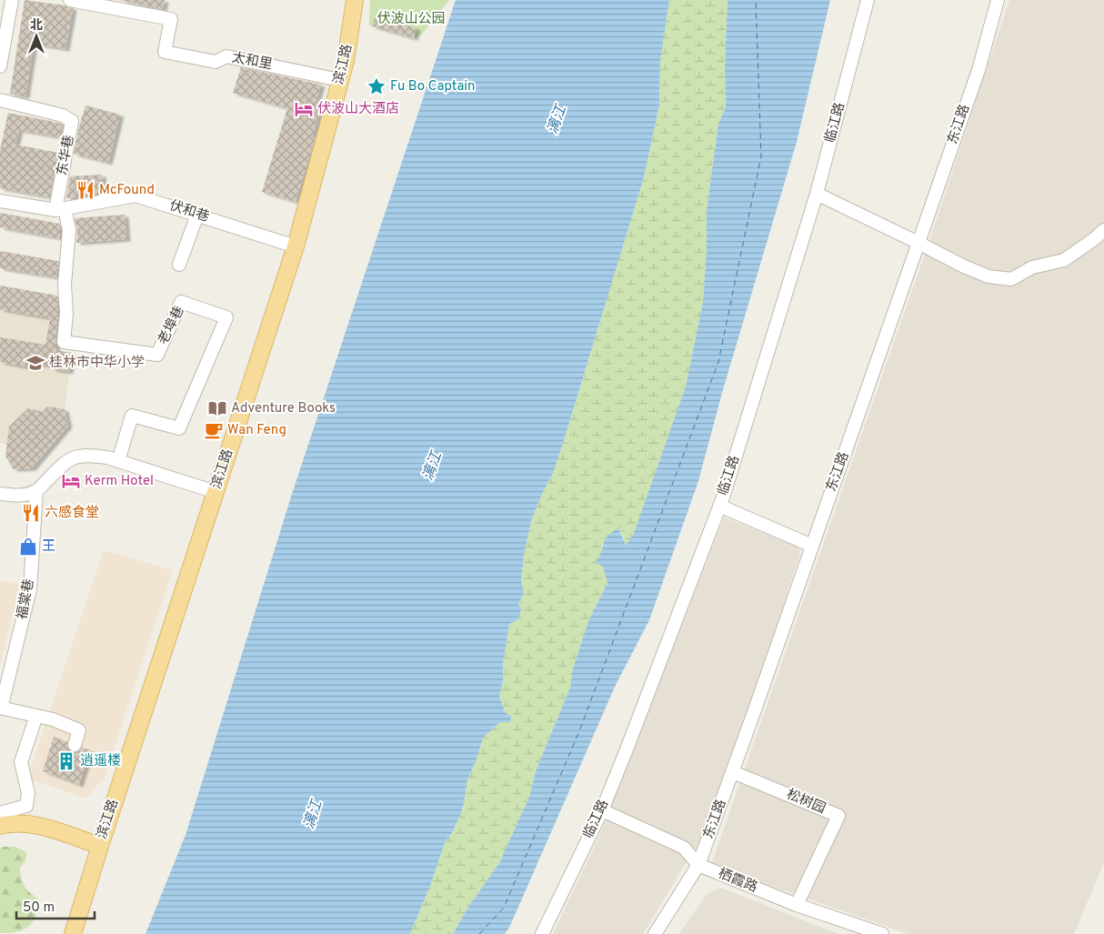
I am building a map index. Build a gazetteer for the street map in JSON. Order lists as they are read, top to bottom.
{
  "streets": {
    "main road": ["滨江路"],
    "street": [
      "太和里",
      "临江路",
      "东江路",
      "东华巷",
      "伏和巷",
      "老埠巷",
      "福棠巷",
      "松树园",
      "栖霞路"
    ]
  },
  "crossings": [
    ["太和里", "滨江路"],
    ["滨江路", "伏和巷"],
    ["临江路", "栖霞路"],
    ["东江路", "松树园"],
    ["东江路", "栖霞路"],
    ["东华巷", "伏和巷"],
    ["东华巷", "老埠巷"],
    ["伏和巷", "老埠巷"],
    ["松树园", "栖霞路"]
  ],
  "water": ["漓江"],
  "parks": ["伏波山公园"],
  "places": {
    "place": ["Fu Bo Captain"],
    "hotel": ["伏波山大酒店", "Kerm Hotel"],
    "restaurant": ["McFound", "六感食堂"],
    "school or university": ["桂林市中华小学"],
    "library": ["Adventure Books"],
    "cafe": ["Wan Feng"],
    "shop": ["王"],
    "building": ["逍遥楼"]
  },
  "scale_bar": "50 m",
  "north": "top"
}
